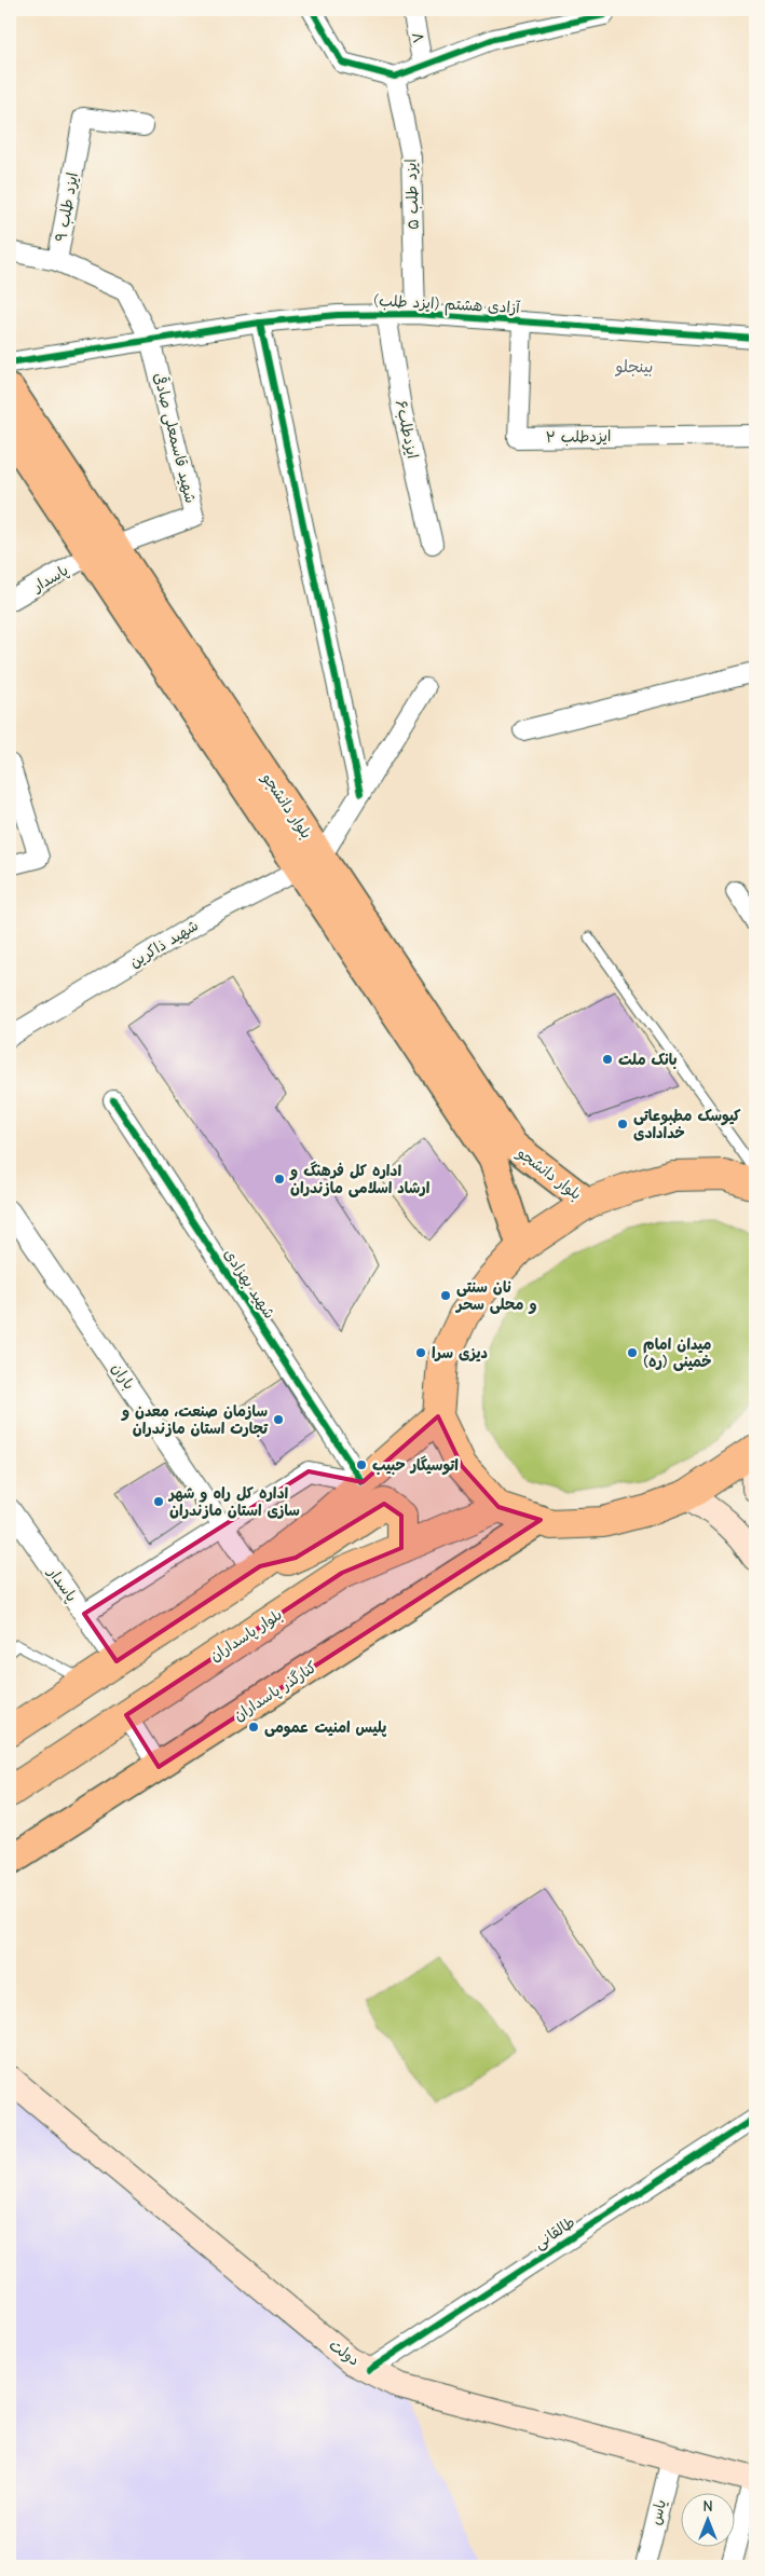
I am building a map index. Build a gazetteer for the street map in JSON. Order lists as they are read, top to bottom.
{
  "streets": {
    "highway": ["بلوار پاسداران"],
    "main road": ["بلوار دانشجو", "کنارگذر پاسداران", "دولت"],
    "street": [
      "۸",
      "ايزد طلب ۵",
      "ایزد طلب ۹",
      "آزادی هشتم (ایزد طلب)",
      "ایزدطلب۶",
      "ایزدطلب ۲",
      "شهید قاسمعلی صادقی",
      "پاسدار",
      "شهید ذاکرین",
      "شهید بهزادی",
      "باران",
      "طالقانی",
      "یاس"
    ]
  },
  "crossings": [
    ["ايزد طلب ۵", "آزادی هشتم (ایزد طلب)"],
    ["ایزد طلب ۹", "آزادی هشتم (ایزد طلب)"],
    ["ایزد طلب ۹", "شهید قاسمعلی صادقی"],
    ["آزادی هشتم (ایزد طلب)", "ایزدطلب۶"],
    ["آزادی هشتم (ایزد طلب)", "ایزدطلب ۲"],
    ["آزادی هشتم (ایزد طلب)", "شهید قاسمعلی صادقی"],
    ["شهید قاسمعلی صادقی", "پاسدار"],
    ["شهید قاسمعلی صادقی", "بلوار دانشجو"],
    ["پاسدار", "بلوار دانشجو"],
    ["بلوار دانشجو", "شهید ذاکرین"],
    ["طالقانی", "دولت"],
    ["دولت", "یاس"]
  ],
  "districts": ["بینجلو"],
  "places": [
    "بانک ملت",
    "کیوسک مطبوعاتی خدادادی",
    "اداره کل فرهنگ و ارشاد اسلامی مازندران",
    "نان سنتی و محلی سحر",
    "دیزی سرا",
    "میدان امام خمینی (ره)",
    "سازمان صنعت، معدن و تجارت استان مازندران",
    "اتوسیگار حبیب",
    "اداره کل راه و شهر سازی استان مازندران",
    "پلیس امنیت عمومی"
  ],
  "north": "top"
}
